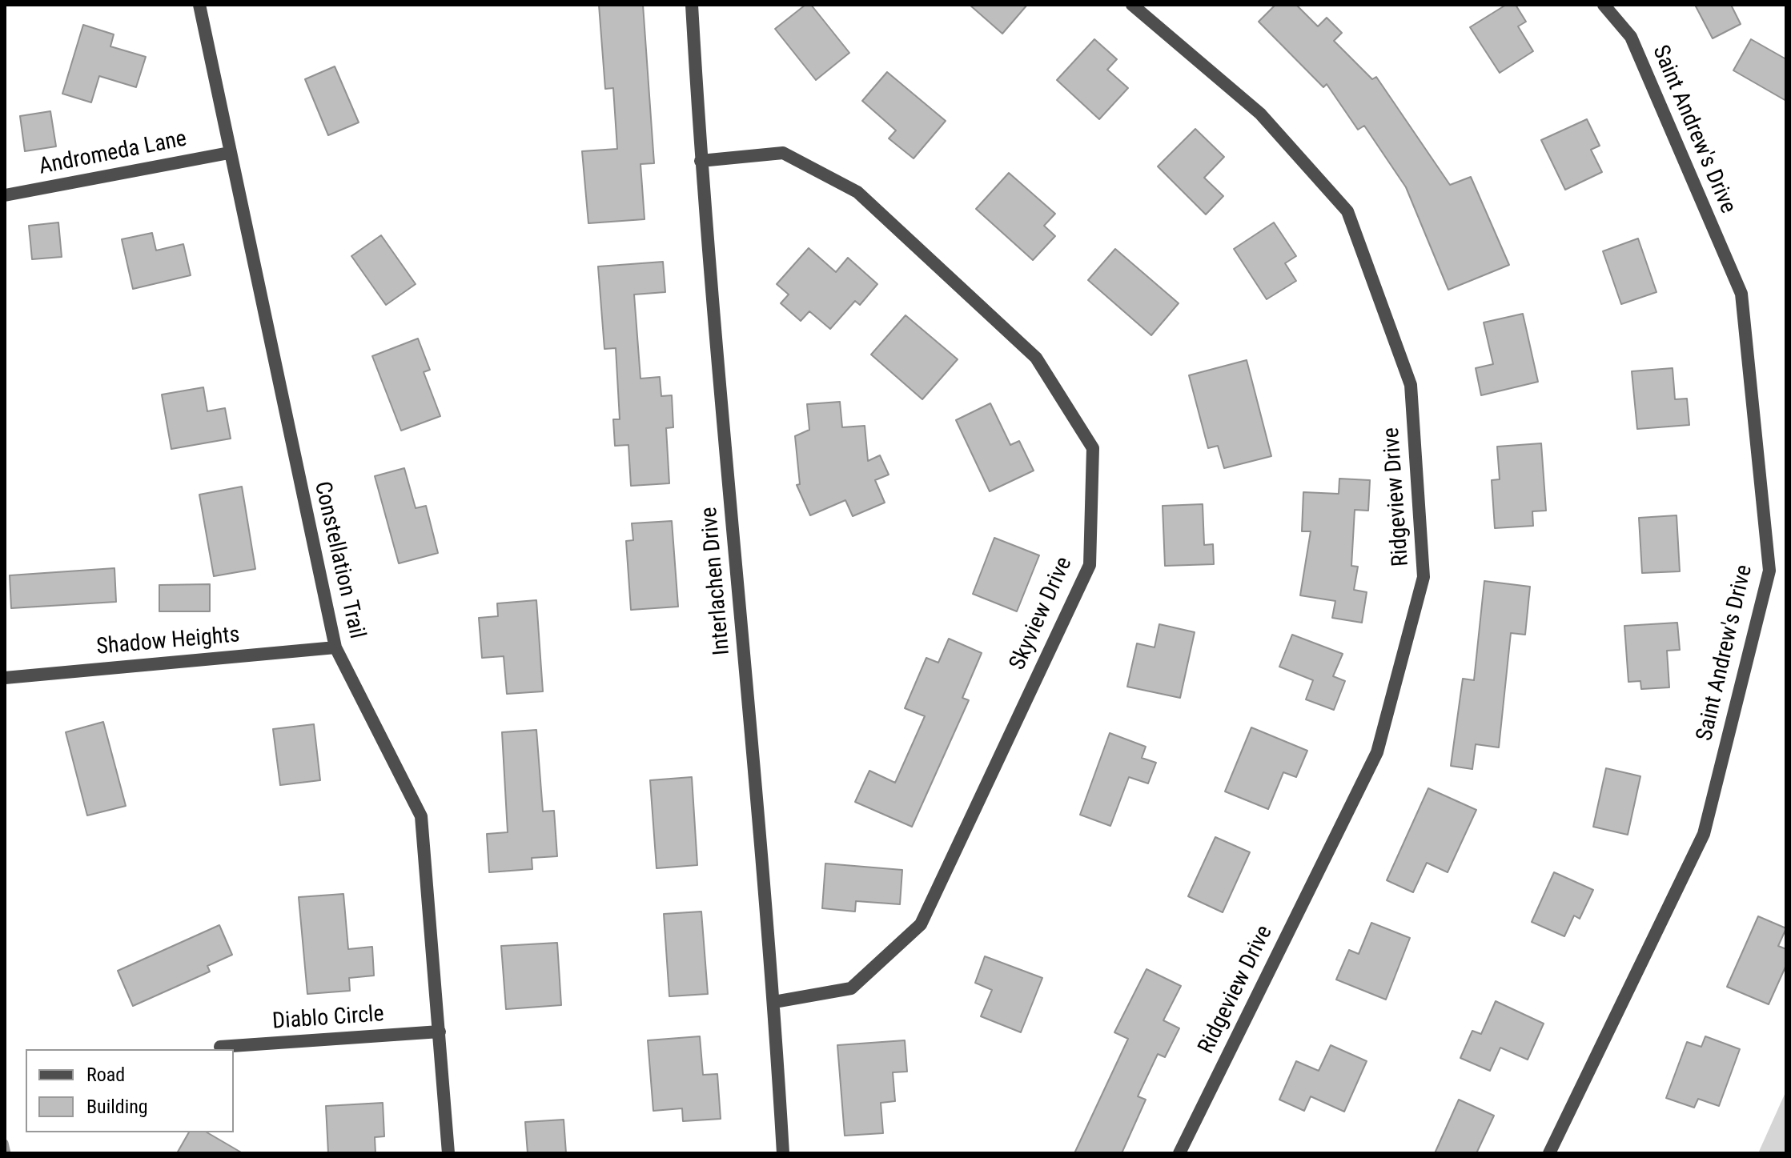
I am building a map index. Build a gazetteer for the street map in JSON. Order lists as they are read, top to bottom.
{
  "streets": {
    "street": [
      "Saint Andrew's Drive",
      "Andromeda Lane",
      "Ridgeview Drive",
      "Constellation Trail",
      "Interlachen Drive",
      "Skyview Drive",
      "Shadow Heights",
      "Diablo Circle"
    ]
  },
  "crossings": [
    ["Andromeda Lane", "Constellation Trail"],
    ["Constellation Trail", "Shadow Heights"],
    ["Constellation Trail", "Diablo Circle"],
    ["Interlachen Drive", "Skyview Drive"]
  ],
  "legend": ["Road", "Building"]
}
